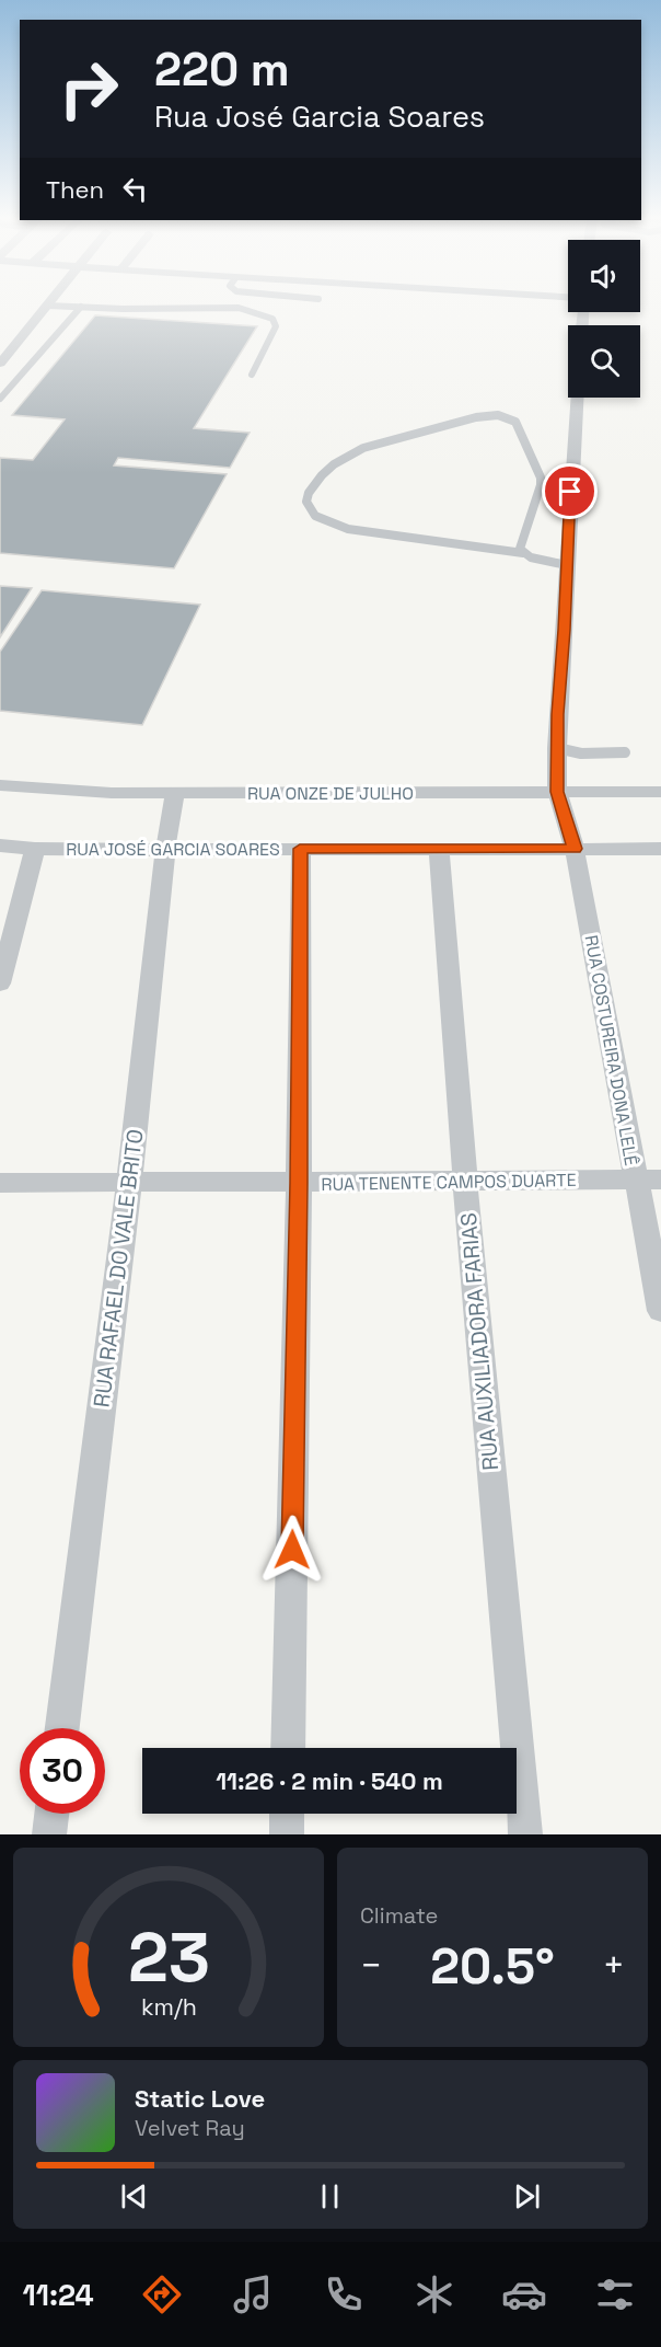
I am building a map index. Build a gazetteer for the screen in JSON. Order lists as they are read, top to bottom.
{
  "streets": {
    "street": [
      "RUA ONZE DE JULHO",
      "RUA JOSÉ GARCIA SOARES",
      "RUA COSTUREIRA DONA LELÊ",
      "RUA TENENTE CAMPOS DUARTE",
      "RUA RAFAEL DO VALE BRITO",
      "RUA AUXILIADORA FARIAS"
    ]
  },
  "crossings": [
    ["RUA ONZE DE JULHO", "RUA COSTUREIRA DONA LELÊ"],
    ["RUA ONZE DE JULHO", "RUA RAFAEL DO VALE BRITO"],
    ["RUA JOSÉ GARCIA SOARES", "RUA COSTUREIRA DONA LELÊ"],
    ["RUA JOSÉ GARCIA SOARES", "RUA RAFAEL DO VALE BRITO"],
    ["RUA JOSÉ GARCIA SOARES", "RUA AUXILIADORA FARIAS"],
    ["RUA COSTUREIRA DONA LELÊ", "RUA TENENTE CAMPOS DUARTE"],
    ["RUA TENENTE CAMPOS DUARTE", "RUA RAFAEL DO VALE BRITO"],
    ["RUA TENENTE CAMPOS DUARTE", "RUA AUXILIADORA FARIAS"]
  ],
  "page": {
    "turn": ["220 m", "Rua José Garcia Soares"],
    "then": "Then",
    "limit": "30",
    "trip": "11:26 · 2 min · 540 m",
    "tile": "Climate",
    "heat": ["−", "20.5°", "+"],
    "song": ["Static Love", "Velvet Ray"],
    "tabs": "11:24",
    "gauge": ["23", "km/h"]
  }
}
